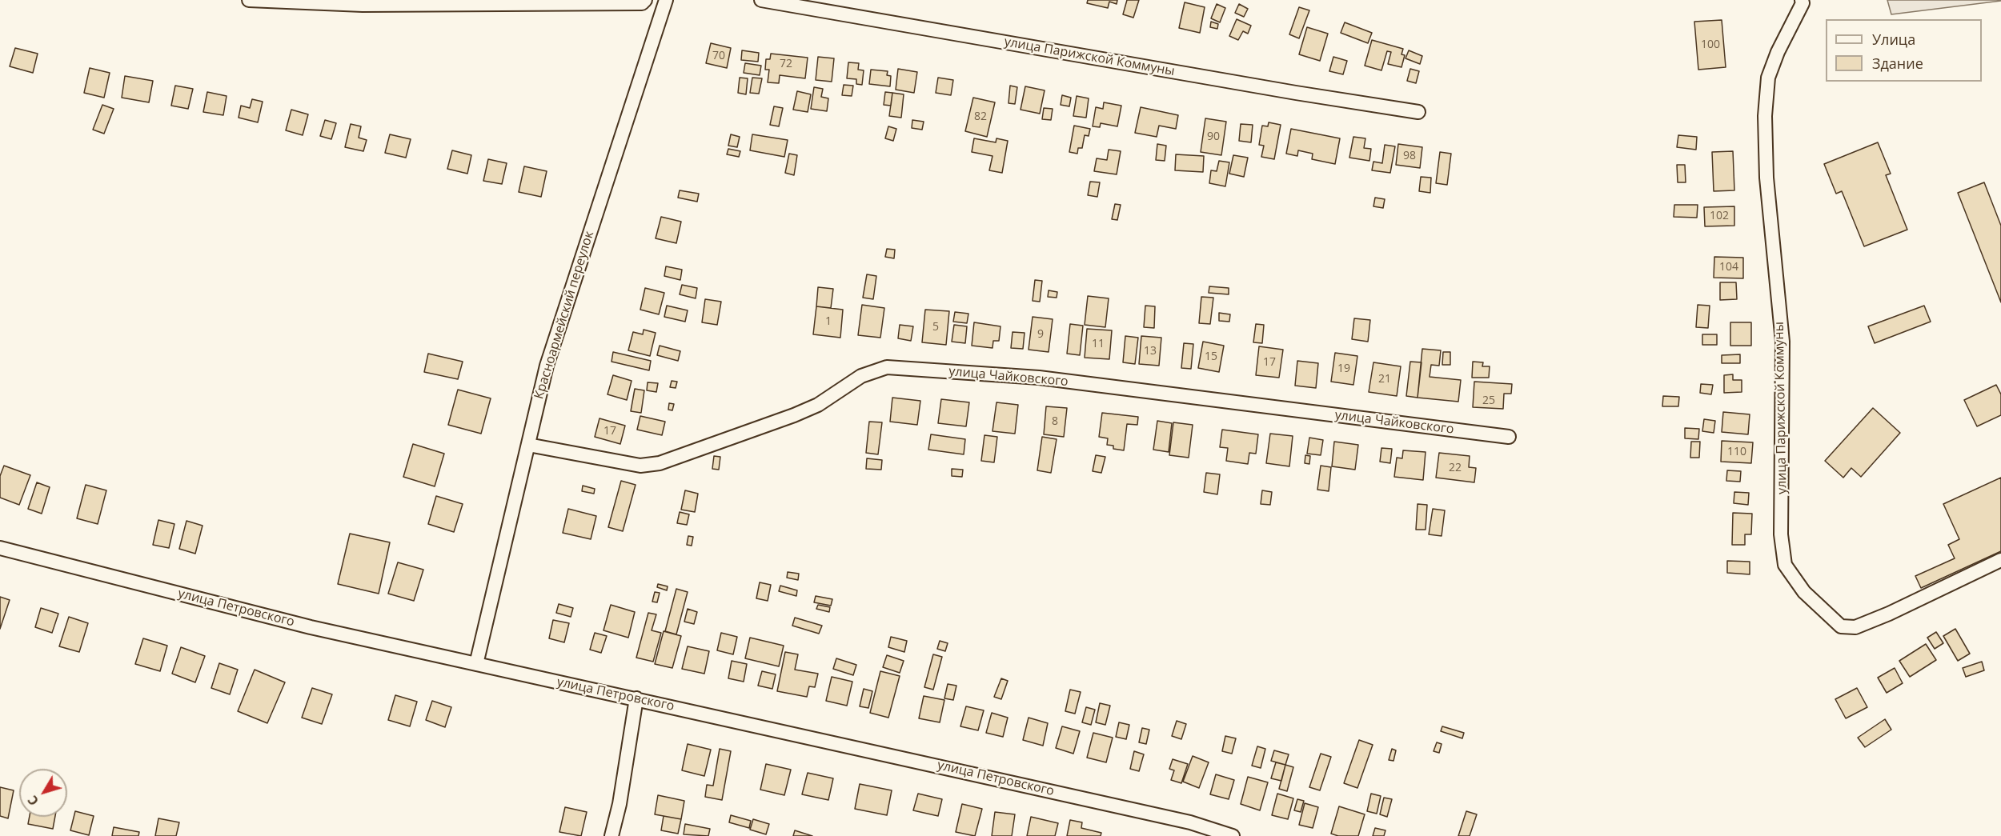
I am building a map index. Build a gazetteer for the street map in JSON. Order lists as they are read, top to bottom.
{
  "streets": {
    "street": [
      "улица Парижской Коммуны",
      "Красноармейский переулок",
      "улица Чайковского",
      "улица Петровского"
    ]
  },
  "crossings": [
    ["Красноармейский переулок", "улица Чайковского"],
    ["Красноармейский переулок", "улица Петровского"]
  ],
  "house_numbers": [
    "100",
    "70",
    "72",
    "82",
    "90",
    "98",
    "102",
    "104",
    "1",
    "5",
    "9",
    "11",
    "13",
    "15",
    "17",
    "19",
    "21",
    "25",
    "8",
    "17",
    "110",
    "22"
  ],
  "legend": ["Улица", "Здание"],
  "north": "bottom left"
}
